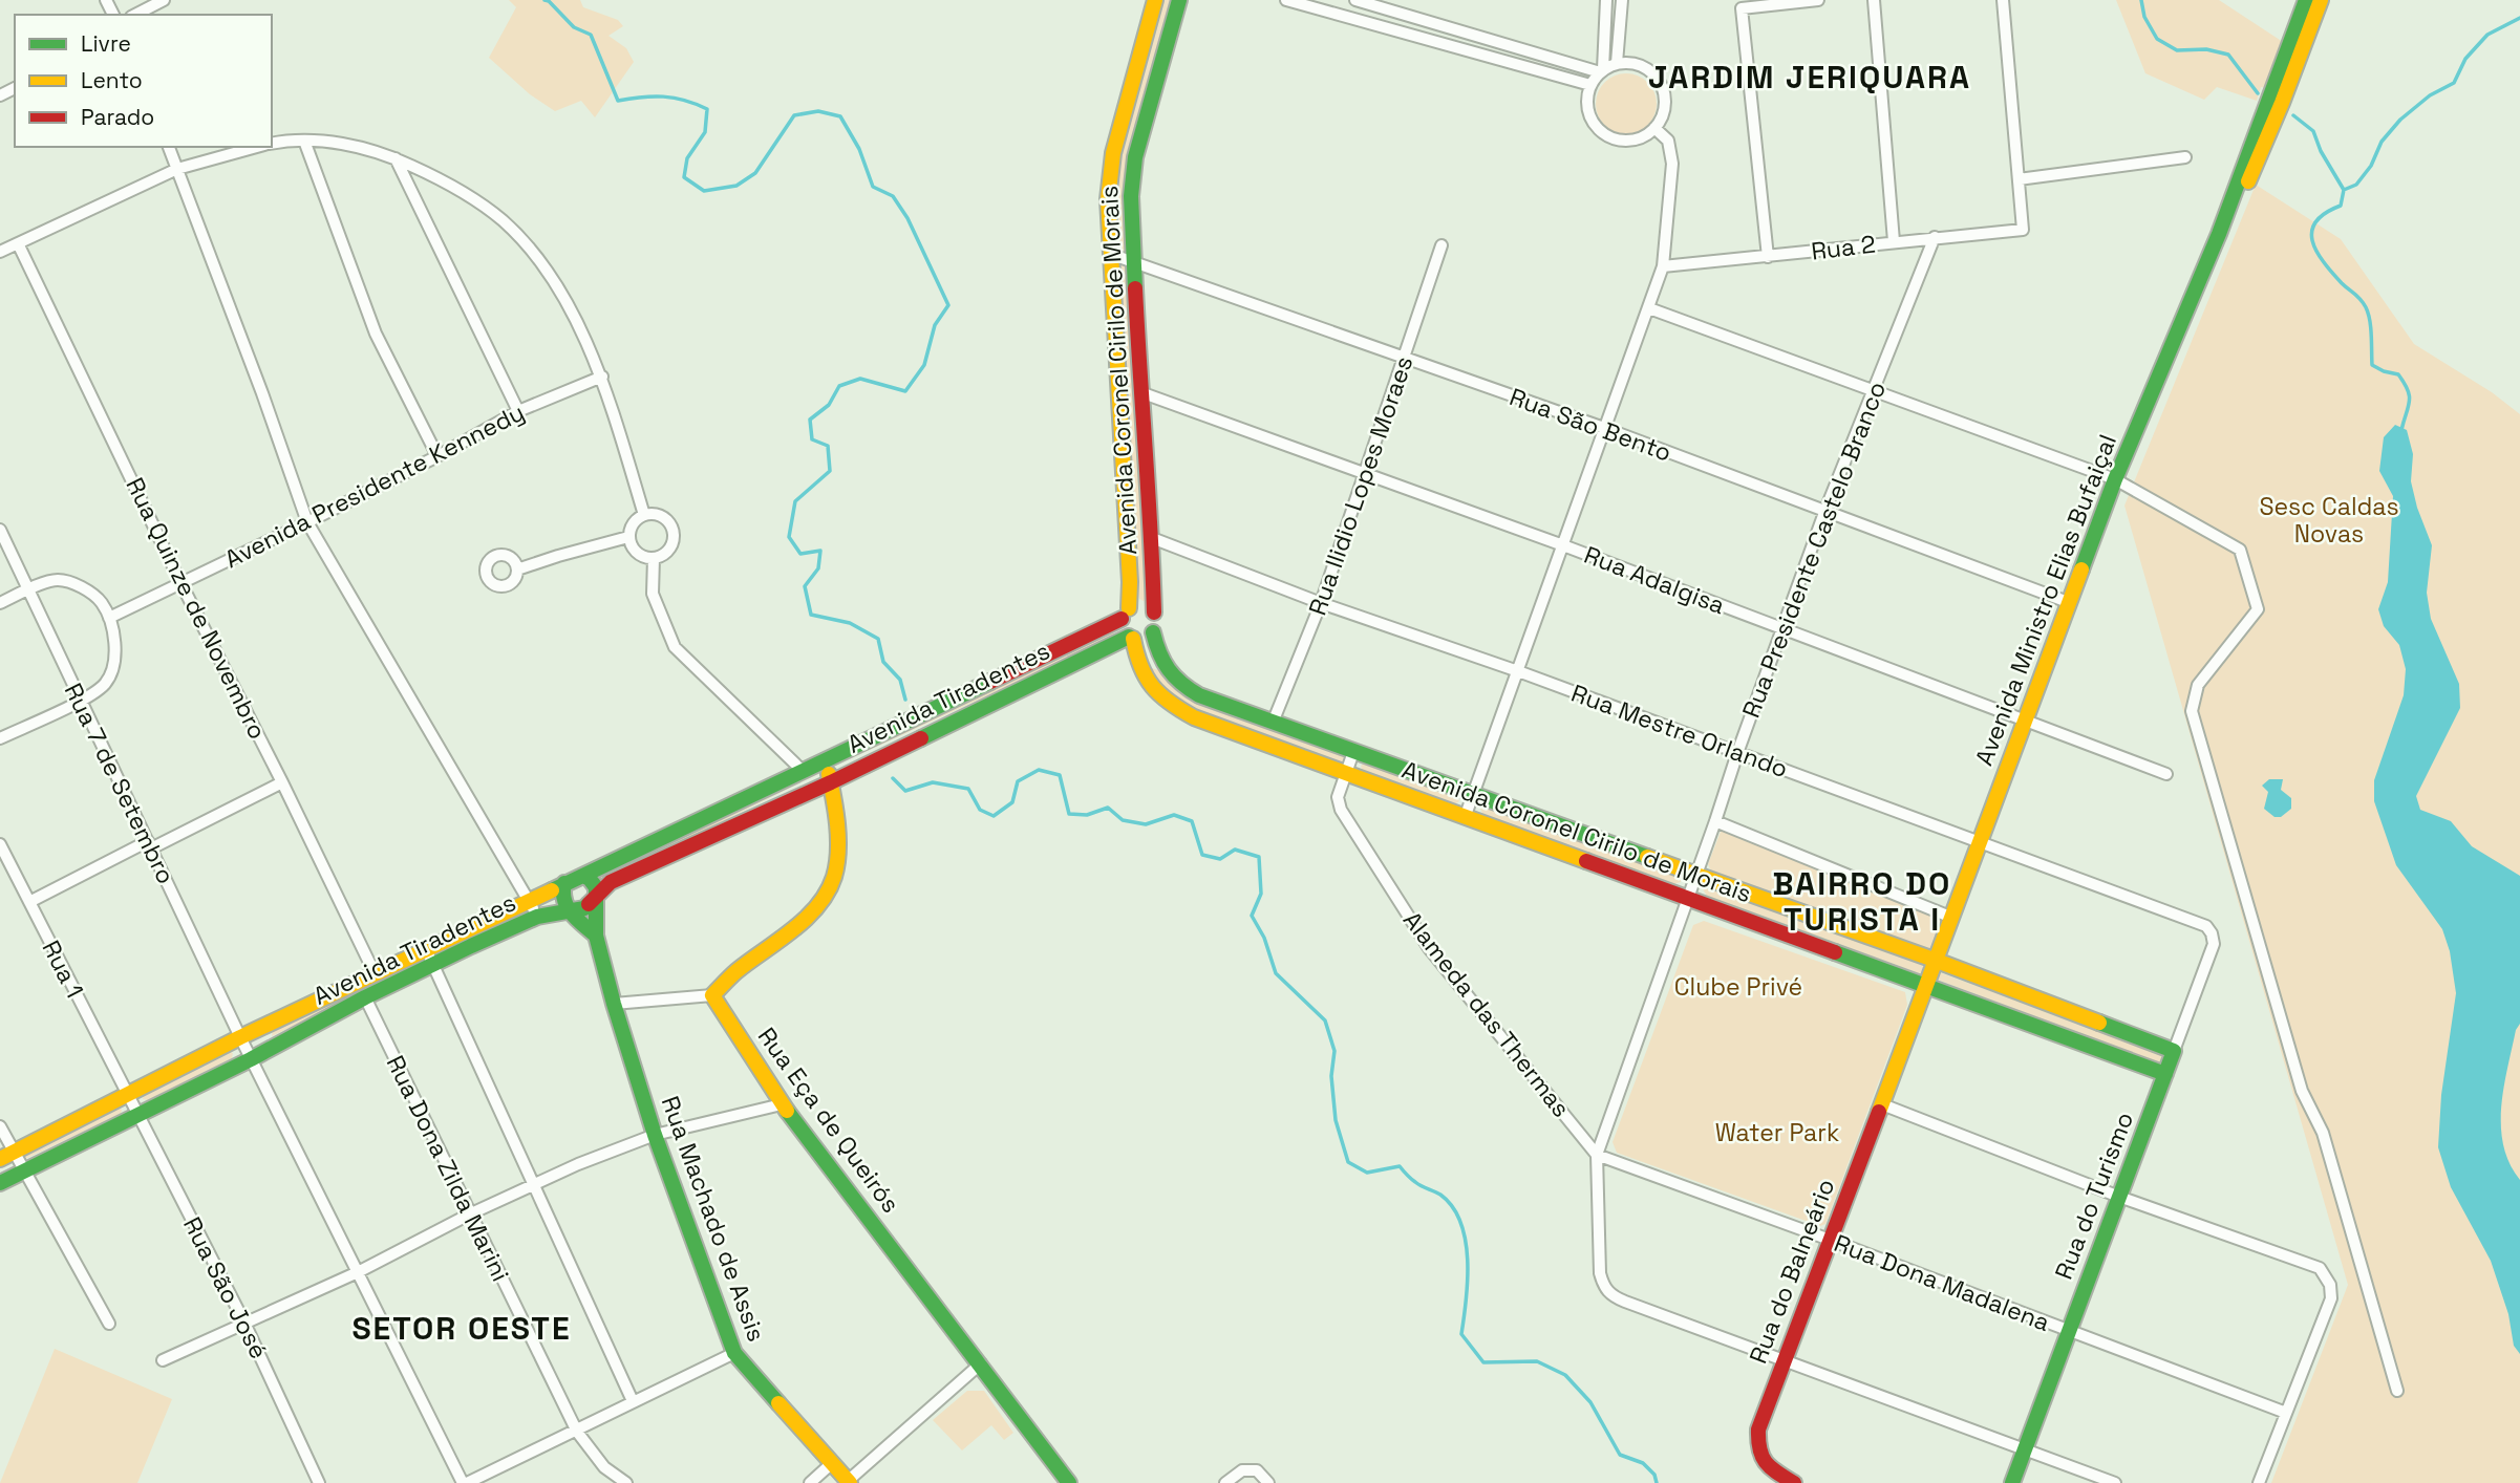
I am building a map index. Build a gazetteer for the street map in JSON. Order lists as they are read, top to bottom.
{
  "streets": {
    "main road": [
      "Avenida Coronel Cirilo de Morais",
      "Avenida Ministro Elias Bufaiçal",
      "Avenida Tiradentes",
      "Rua Eça de Queirós",
      "Rua do Turismo",
      "Rua Machado de Assis",
      "Rua do Balneário"
    ],
    "street": [
      "Rua 2",
      "Rua São Bento",
      "Avenida Presidente Kennedy",
      "Rua Ilidio Lopes Moraes",
      "Rua Presidente Castelo Branco",
      "Rua Adalgisa",
      "Rua Quinze de Novembro",
      "Rua Mestre Orlando",
      "Rua 7 de Setembro",
      "Rua 1",
      "Alameda das Thermas",
      "Rua Dona Zilda Marini",
      "Rua Dona Madalena",
      "Rua São José"
    ]
  },
  "crossings": [
    ["Rua 2", "Rua Presidente Castelo Branco"],
    ["Avenida Coronel Cirilo de Morais", "Rua São Bento"],
    ["Avenida Coronel Cirilo de Morais", "Rua Ilidio Lopes Moraes"],
    ["Avenida Coronel Cirilo de Morais", "Rua Presidente Castelo Branco"],
    ["Avenida Coronel Cirilo de Morais", "Rua Adalgisa"],
    ["Avenida Coronel Cirilo de Morais", "Avenida Ministro Elias Bufaiçal"],
    ["Avenida Coronel Cirilo de Morais", "Avenida Tiradentes"],
    ["Avenida Coronel Cirilo de Morais", "Rua Mestre Orlando"],
    ["Avenida Coronel Cirilo de Morais", "Alameda das Thermas"],
    ["Avenida Coronel Cirilo de Morais", "Rua do Turismo"],
    ["Avenida Coronel Cirilo de Morais", "Rua do Balneário"],
    ["Rua São Bento", "Rua Ilidio Lopes Moraes"],
    ["Rua São Bento", "Rua Presidente Castelo Branco"],
    ["Rua São Bento", "Avenida Ministro Elias Bufaiçal"],
    ["Avenida Presidente Kennedy", "Rua Quinze de Novembro"],
    ["Rua Ilidio Lopes Moraes", "Rua Adalgisa"],
    ["Rua Ilidio Lopes Moraes", "Rua Mestre Orlando"],
    ["Rua Presidente Castelo Branco", "Rua Adalgisa"],
    ["Rua Presidente Castelo Branco", "Rua Mestre Orlando"],
    ["Rua Presidente Castelo Branco", "Alameda das Thermas"],
    ["Rua Presidente Castelo Branco", "Rua Dona Madalena"],
    ["Rua Adalgisa", "Avenida Ministro Elias Bufaiçal"],
    ["Avenida Ministro Elias Bufaiçal", "Rua Mestre Orlando"],
    ["Avenida Ministro Elias Bufaiçal", "Rua do Balneário"],
    ["Rua Quinze de Novembro", "Avenida Tiradentes"],
    ["Avenida Tiradentes", "Rua 7 de Setembro"],
    ["Avenida Tiradentes", "Rua 1"],
    ["Avenida Tiradentes", "Rua Dona Zilda Marini"],
    ["Avenida Tiradentes", "Rua Machado de Assis"],
    ["Avenida Tiradentes", "Rua São José"],
    ["Rua Mestre Orlando", "Rua do Turismo"],
    ["Rua 1", "Rua São José"],
    ["Alameda das Thermas", "Rua Dona Madalena"],
    ["Rua do Turismo", "Rua Dona Madalena"],
    ["Rua do Balneário", "Rua Dona Madalena"]
  ],
  "districts": ["JARDIM JERIQUARA", "BAIRRO DO TURISTA I", "SETOR OESTE"],
  "parks": ["Sesc Caldas Novas", "Clube Privé", "Water Park"],
  "legend": ["Livre", "Lento", "Parado"]
}
